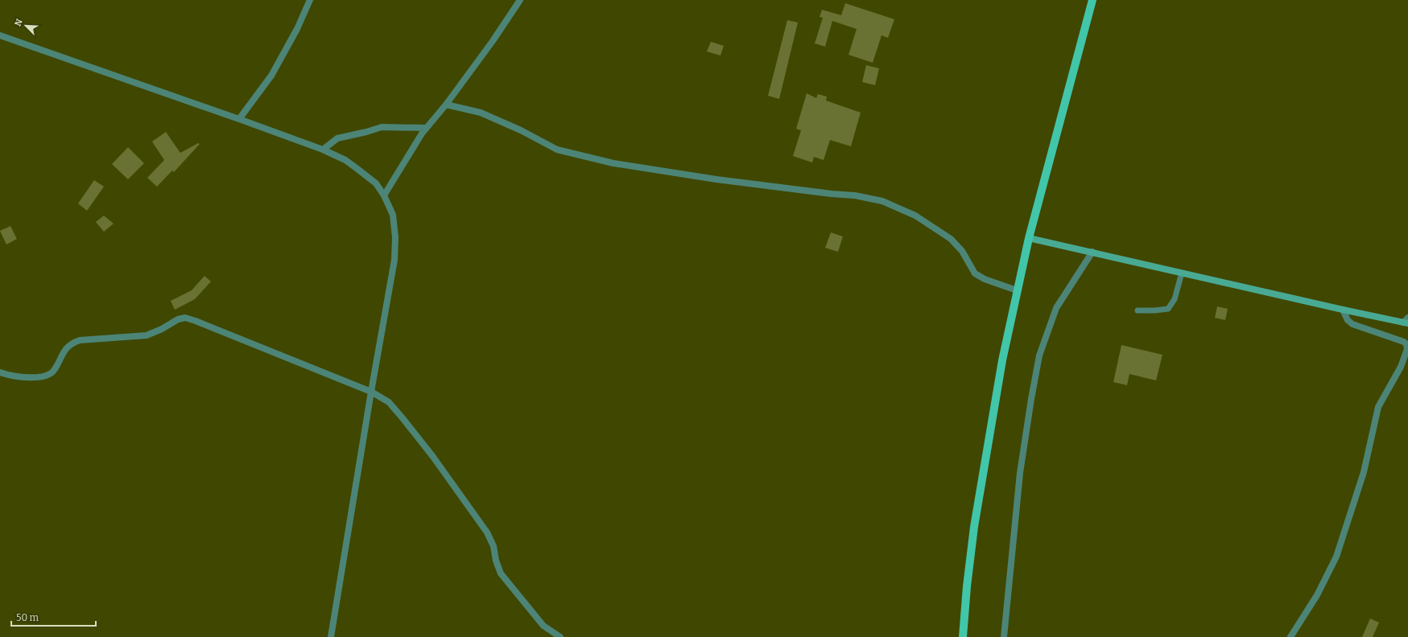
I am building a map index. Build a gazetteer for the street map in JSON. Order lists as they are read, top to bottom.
{
  "scale_bar": "50 m",
  "north": "top left"
}
